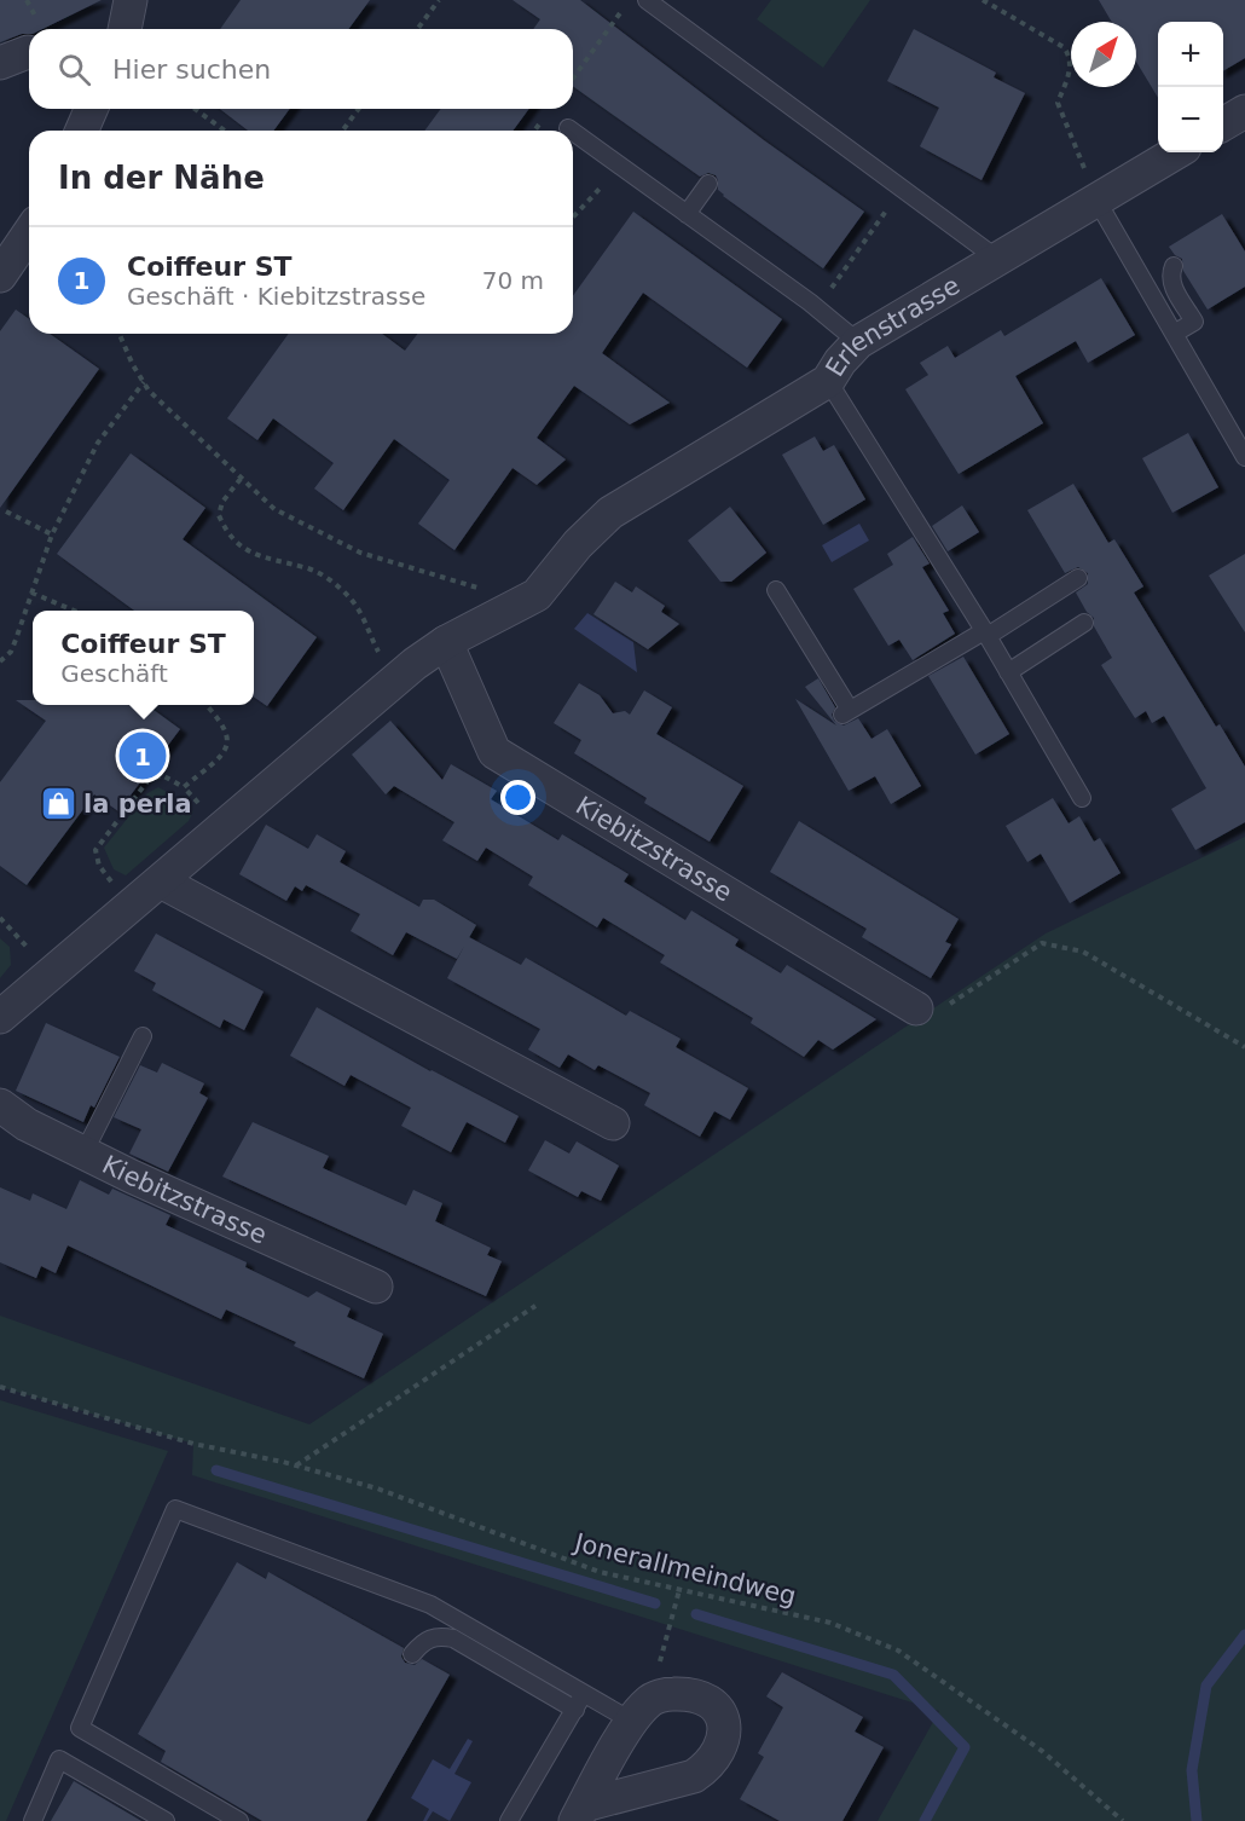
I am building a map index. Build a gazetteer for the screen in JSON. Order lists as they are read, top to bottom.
{
  "streets": {
    "street": ["Erlenstrasse", "Kiebitzstrasse"],
    "path": ["Jonerallmeindweg"]
  },
  "crossings": [
    ["Erlenstrasse", "Kiebitzstrasse"]
  ],
  "places": {
    "shop": ["la perla"]
  },
  "north": "top right",
  "page": {
    "map_buttons": ["+", "−"],
    "search": "Hier suchen",
    "heading": "In der Nähe",
    "list": [
      {
        "mark": "1",
        "name": "Coiffeur ST",
        "note": "Geschäft · Kiebitzstrasse",
        "value": "70 m"
      }
    ],
    "popup": ["Coiffeur ST", "Geschäft"],
    "pins": "1"
  }
}
